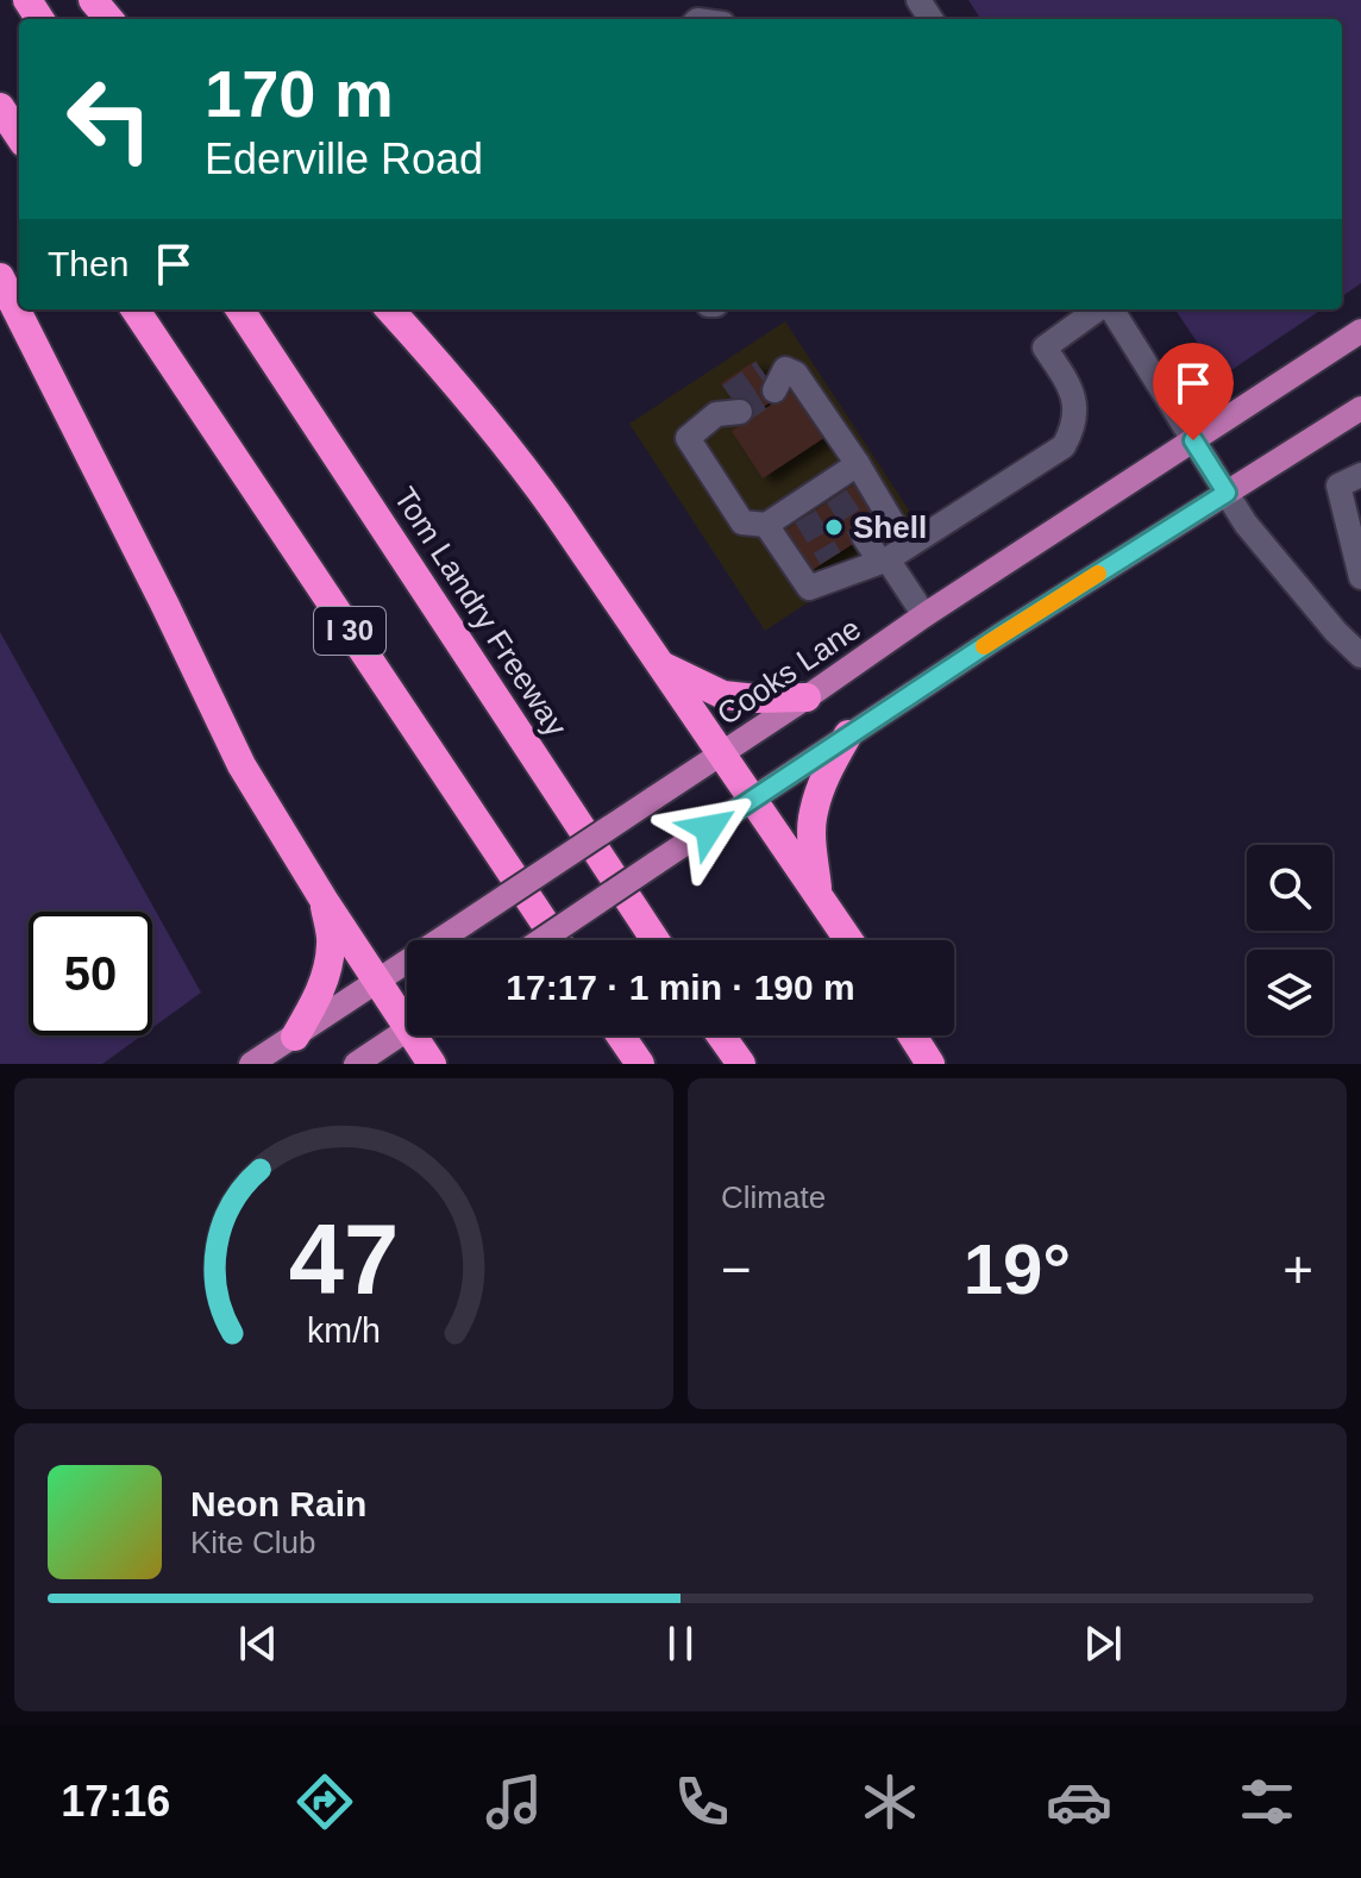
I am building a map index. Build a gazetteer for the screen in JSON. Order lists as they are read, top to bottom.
{
  "streets": {
    "highway": ["Tom Landry Freeway", "I 30"],
    "main road": ["Cooks Lane"]
  },
  "places": ["Shell"],
  "page": {
    "turn": ["170 m", "Ederville Road"],
    "then": "Then",
    "limit": "50",
    "trip": "17:17 · 1 min · 190 m",
    "tile": "Climate",
    "heat": ["−", "19°", "+"],
    "song": ["Neon Rain", "Kite Club"],
    "tabs": "17:16",
    "gauge": ["47", "km/h"]
  }
}
